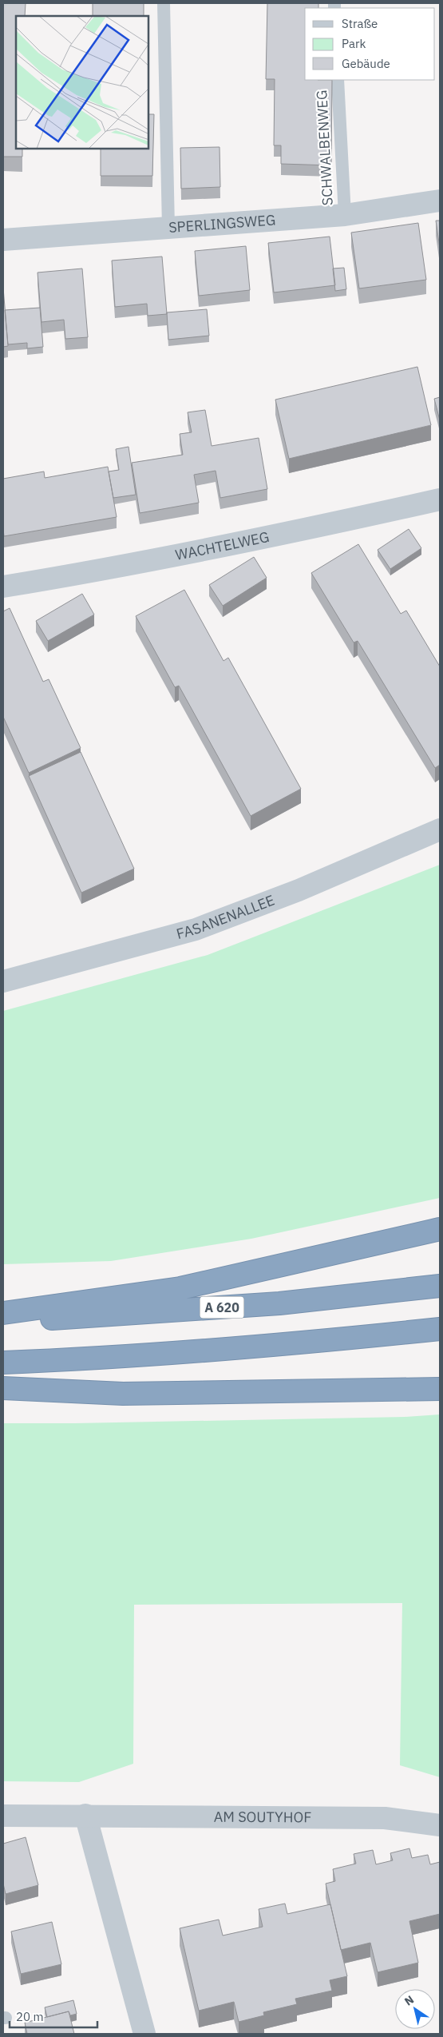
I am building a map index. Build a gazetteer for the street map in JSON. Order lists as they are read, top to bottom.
{
  "streets": {
    "highway": ["A 620"],
    "street": [
      "SPERLINGSWEG",
      "WACHTELWEG",
      "FASANENALLEE",
      "AM SOUTYHOF"
    ],
    "lane": ["SCHWALBENWEG"]
  },
  "crossings": [
    ["SCHWALBENWEG", "SPERLINGSWEG"]
  ],
  "legend": ["Straße", "Park", "Gebäude"],
  "scale_bar": "20 m",
  "north": "top left"
}
